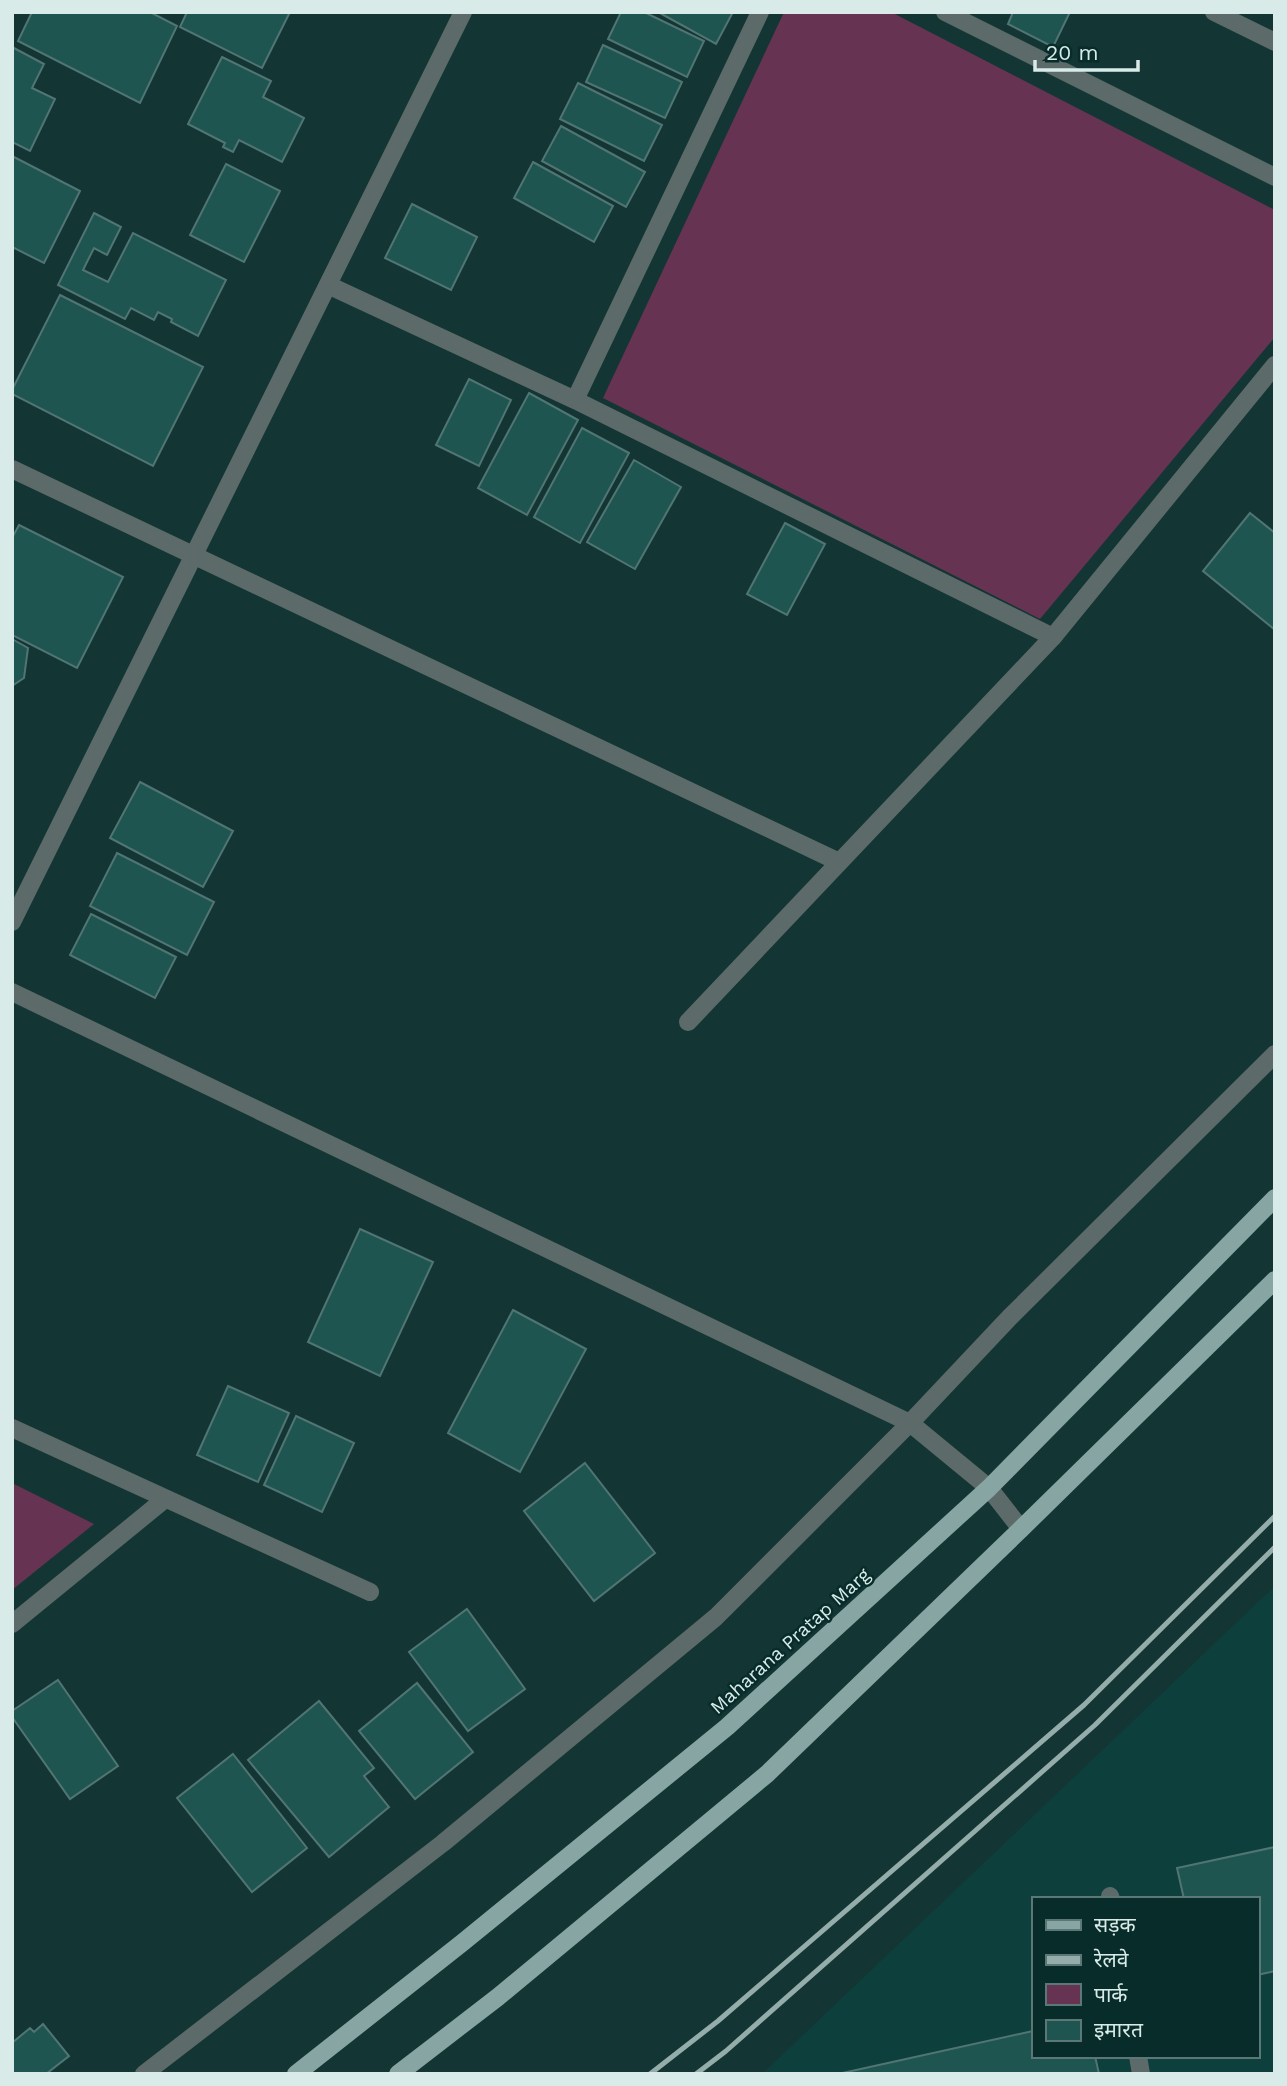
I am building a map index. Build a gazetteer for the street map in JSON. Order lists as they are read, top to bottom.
{
  "streets": {
    "main road": ["Maharana Pratap Marg"]
  },
  "legend": [
    "सड़क",
    "रेलवे",
    "पार्क",
    "इमारत"
  ],
  "scale_bar": "20 m"
}
